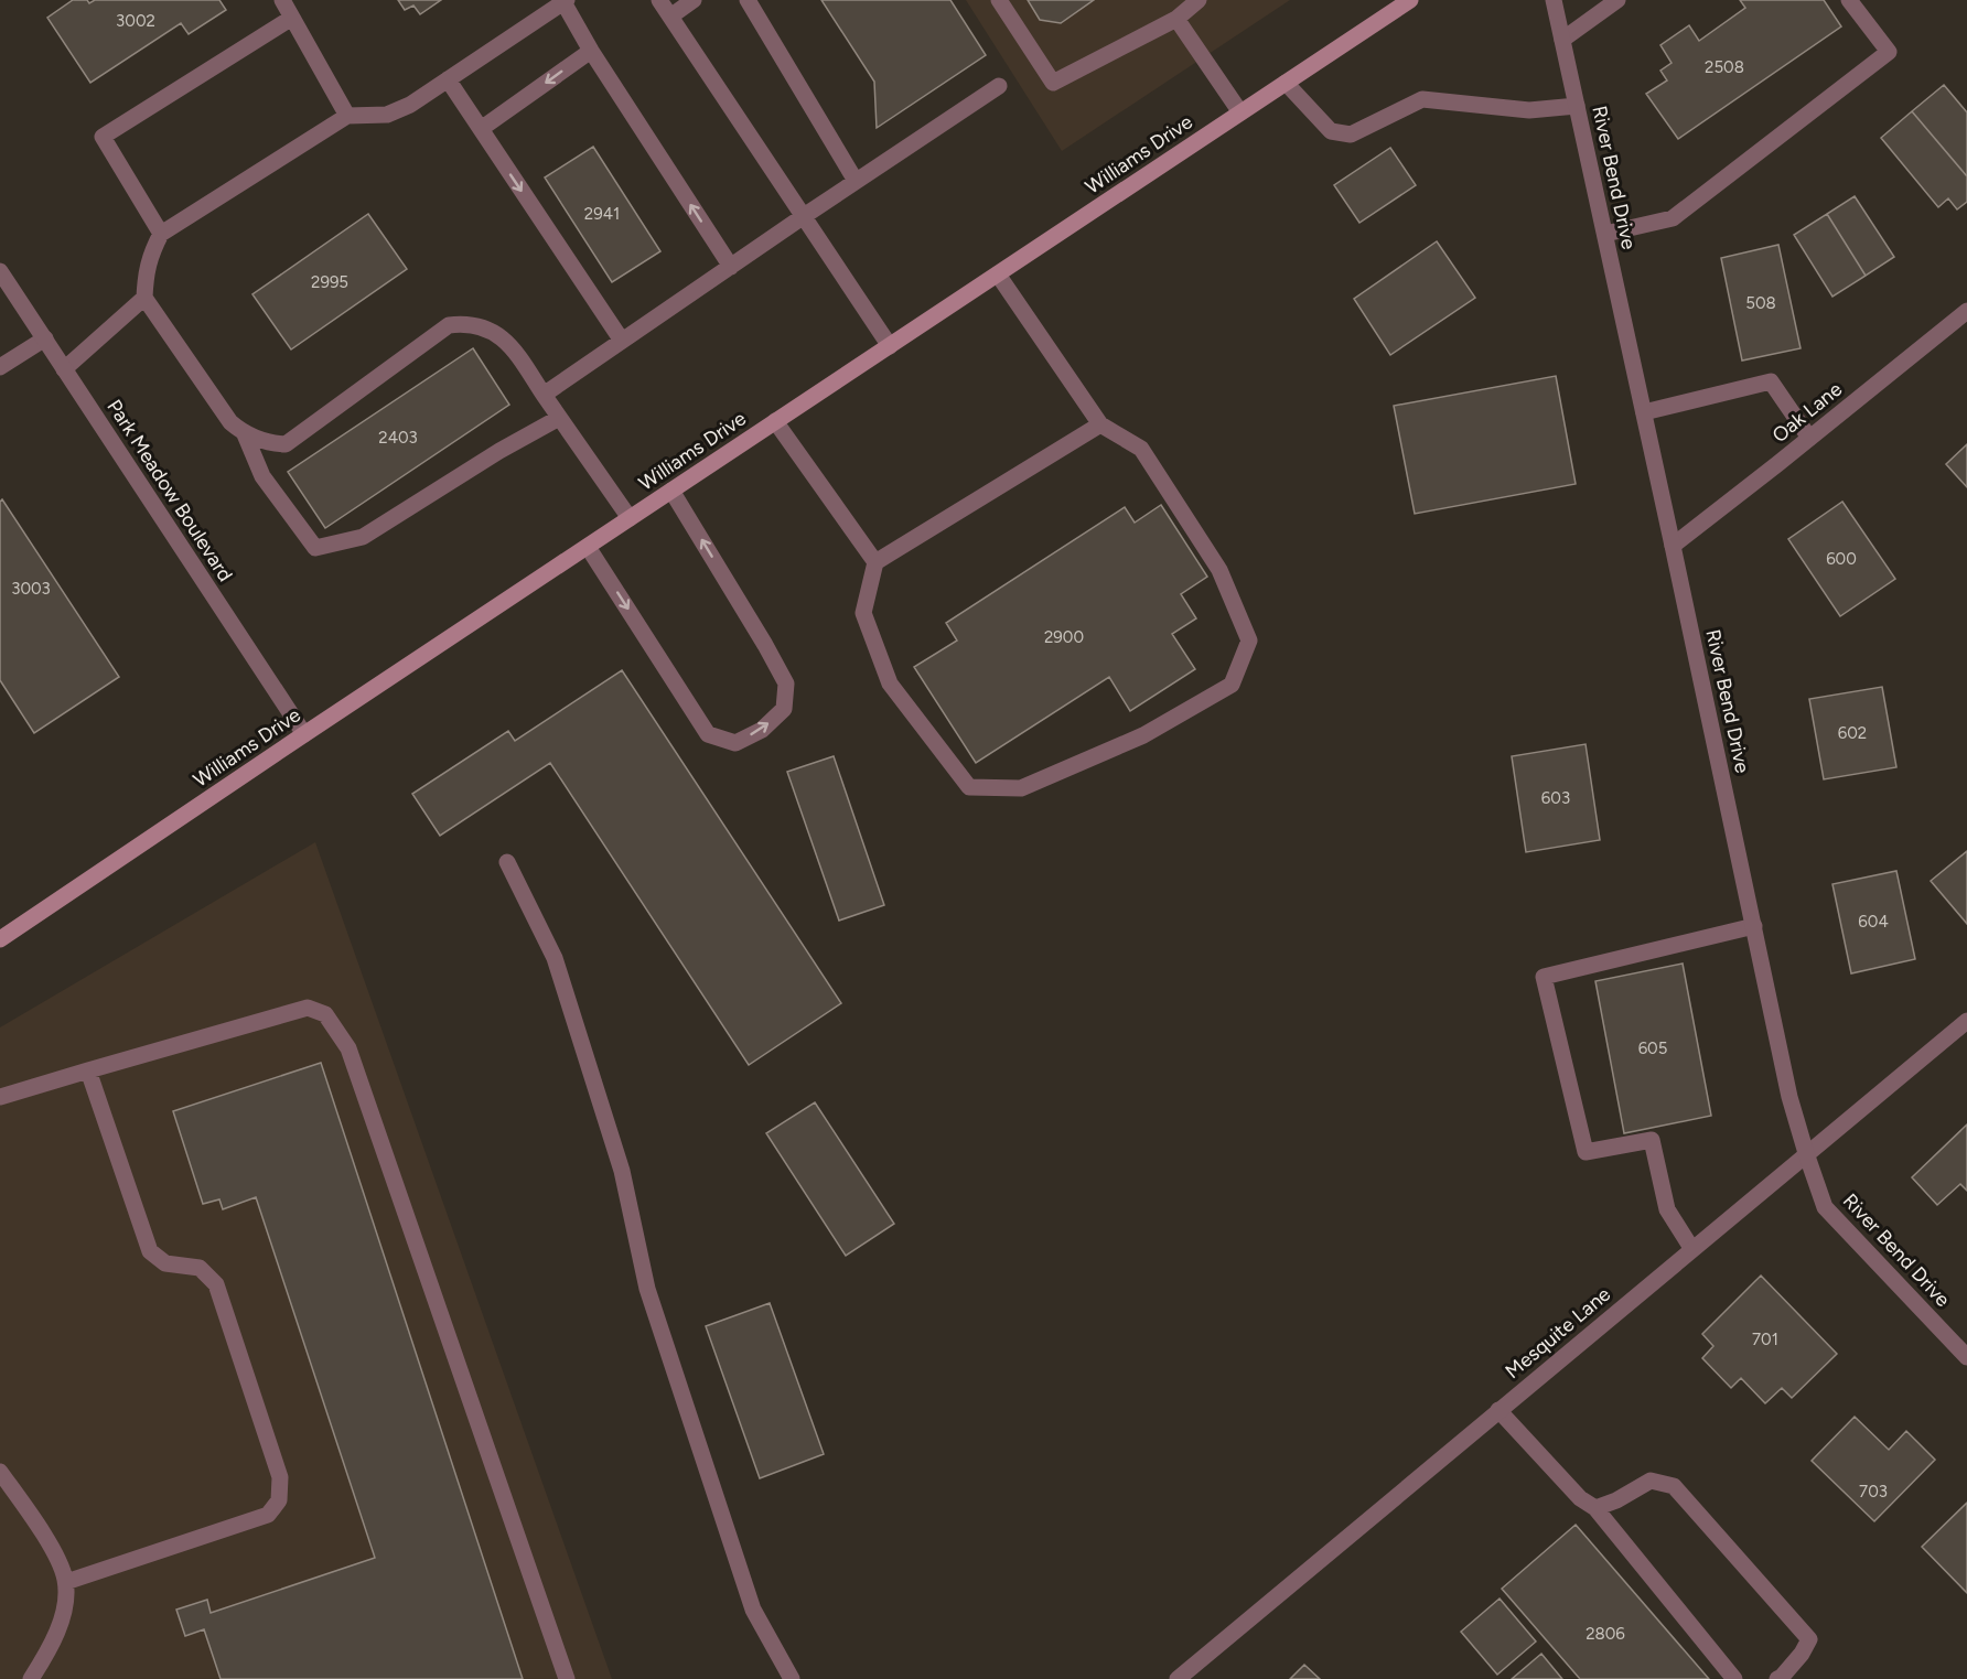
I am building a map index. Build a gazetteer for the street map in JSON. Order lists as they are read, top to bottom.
{
  "streets": {
    "main road": ["Williams Drive"],
    "street": [
      "River Bend Drive",
      "Oak Lane",
      "Park Meadow Boulevard",
      "Mesquite Lane"
    ]
  },
  "crossings": [
    ["Williams Drive", "Park Meadow Boulevard"],
    ["River Bend Drive", "Oak Lane"],
    ["River Bend Drive", "Mesquite Lane"]
  ],
  "house_numbers": [
    "3002",
    "2508",
    "2941",
    "2995",
    "508",
    "2403",
    "600",
    "3003",
    "2900",
    "602",
    "603",
    "604",
    "605",
    "701",
    "703",
    "2806"
  ]
}
